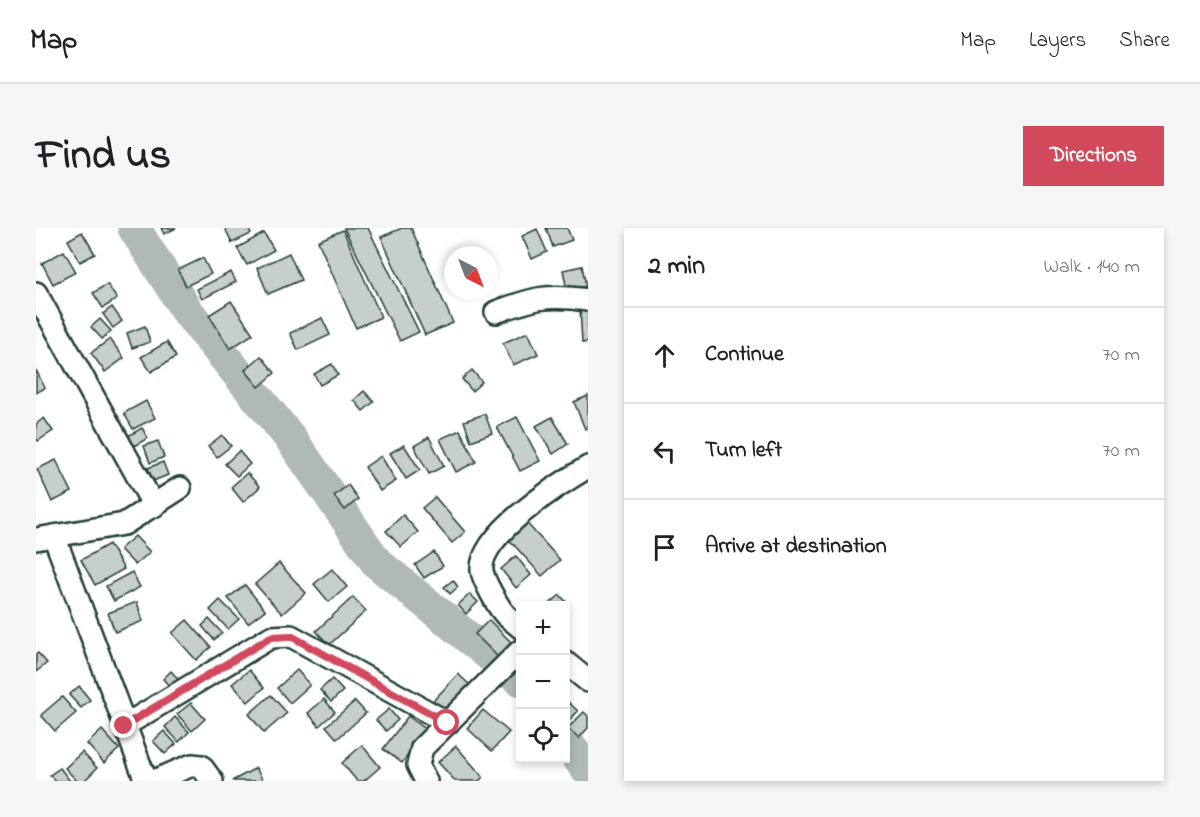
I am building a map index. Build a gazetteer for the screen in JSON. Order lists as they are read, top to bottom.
{
  "north": "bottom right",
  "page": {
    "header": "Map",
    "nav": ["Map", "Layers", "Share"],
    "title": "Find us",
    "buttons": "Directions",
    "heading": ["2 min", "Walk · 140 m"],
    "list": [
      ["Continue", "70 m"],
      ["Turn left", "70 m"],
      "Arrive at destination"
    ],
    "map_buttons": ["+", "−"]
  }
}
